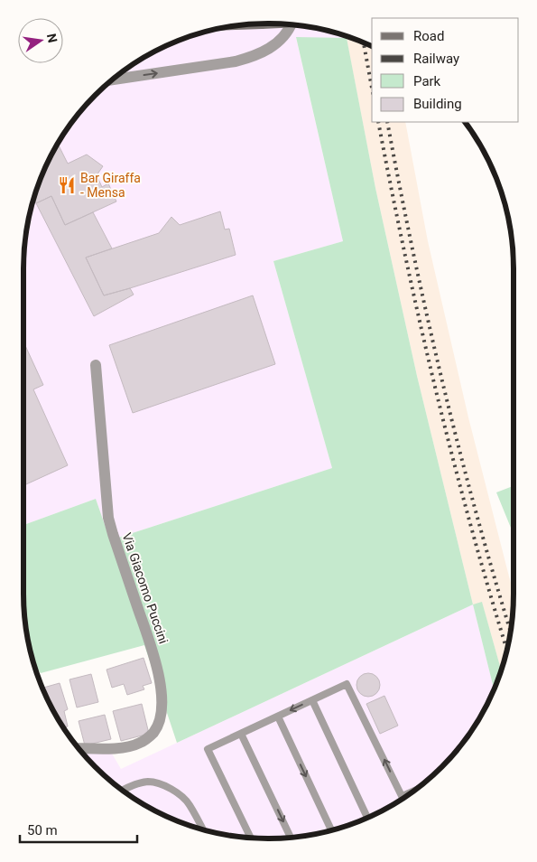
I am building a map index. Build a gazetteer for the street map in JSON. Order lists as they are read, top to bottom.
{
  "streets": {
    "street": ["Via Giacomo Puccini"]
  },
  "places": {
    "restaurant": ["Bar Giraffa - Mensa"]
  },
  "legend": [
    "Road",
    "Railway",
    "Park",
    "Building"
  ],
  "scale_bar": "50 m",
  "north": "right"
}
